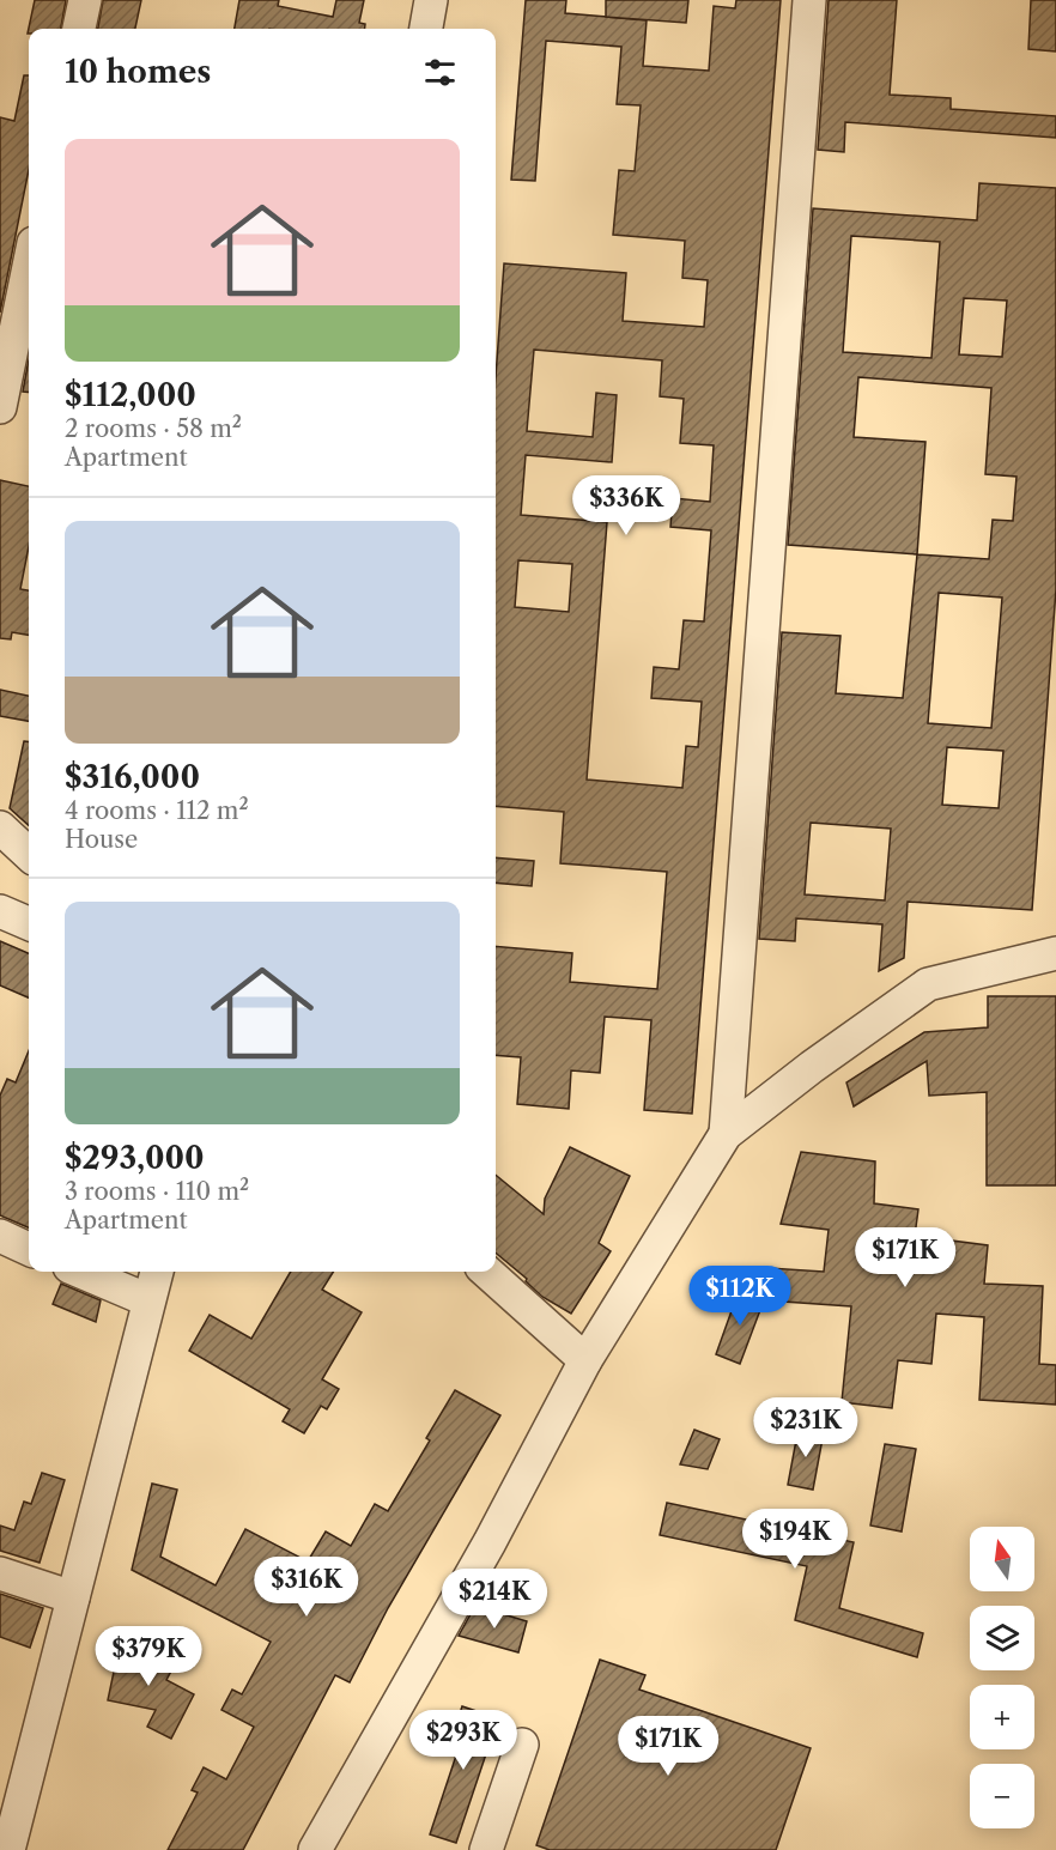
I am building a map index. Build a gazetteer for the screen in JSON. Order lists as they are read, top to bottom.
{
  "north": "top",
  "page": {
    "heading": "10 homes",
    "list": [
      {
        "name": "$112,000",
        "note": "2 rooms · 58 m² · Apartment"
      },
      {
        "name": "$316,000",
        "note": "4 rooms · 112 m² · House"
      },
      {
        "name": "$293,000",
        "note": "3 rooms · 110 m² · Apartment"
      }
    ],
    "price": [
      "$336K",
      "$171K",
      "$112K",
      "$231K",
      "$194K",
      "$316K",
      "$214K",
      "$379K",
      "$293K",
      "$171K"
    ],
    "map_buttons": ["+", "−"]
  }
}
